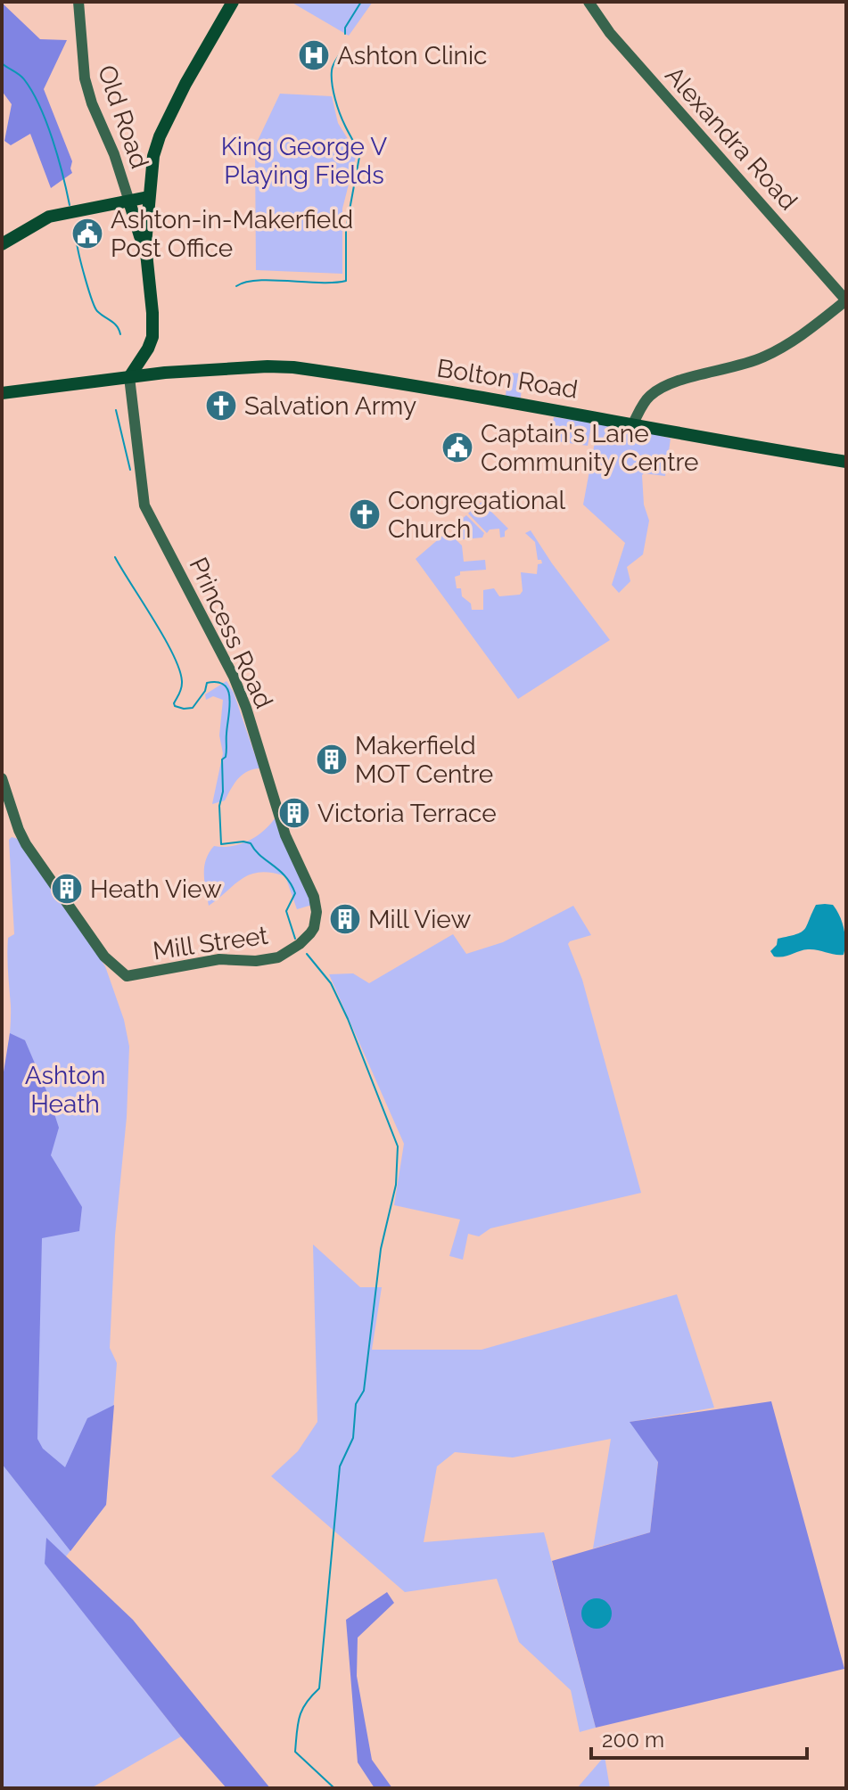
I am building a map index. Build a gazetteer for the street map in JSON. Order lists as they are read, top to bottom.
{
  "streets": {
    "main road": ["Bolton Road"],
    "street": [
      "Old Road",
      "Alexandra Road",
      "Princess Road",
      "Mill Street"
    ]
  },
  "crossings": [
    ["Bolton Road", "Princess Road"],
    ["Princess Road", "Mill Street"]
  ],
  "parks": ["King George V Playing Fields", "Ashton Heath"],
  "places": {
    "hospital": ["Ashton Clinic"],
    "public building": ["Ashton-in-Makerfield Post Office", "Captain's Lane Community Centre"],
    "church": ["Salvation Army", "Congregational Church"],
    "building": [
      "Makerfield MOT Centre",
      "Victoria Terrace",
      "Heath View",
      "Mill View"
    ]
  },
  "scale_bar": "200 m"
}
